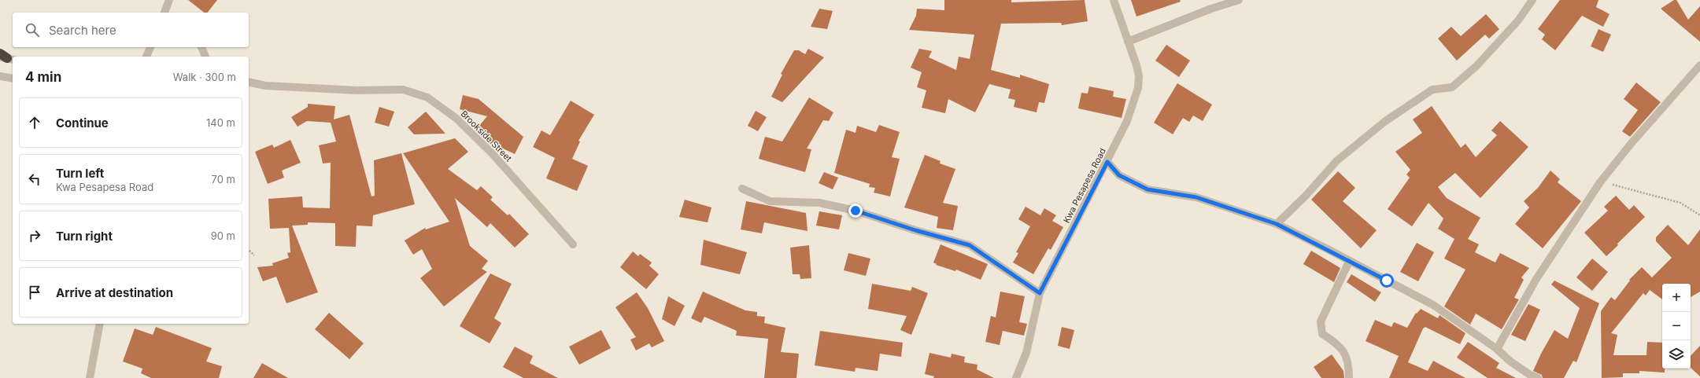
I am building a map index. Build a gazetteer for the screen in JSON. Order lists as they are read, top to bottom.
{
  "streets": {
    "street": ["Brookside Street", "Kwa Pesapesa Road"]
  },
  "page": {
    "search": "Search here",
    "heading": ["4 min", "Walk · 300 m"],
    "list": [
      ["Continue", "140 m"],
      ["Turn left", "Kwa Pesapesa Road", "70 m"],
      ["Turn right", "90 m"],
      "Arrive at destination"
    ],
    "map_buttons": ["+", "−"]
  }
}
